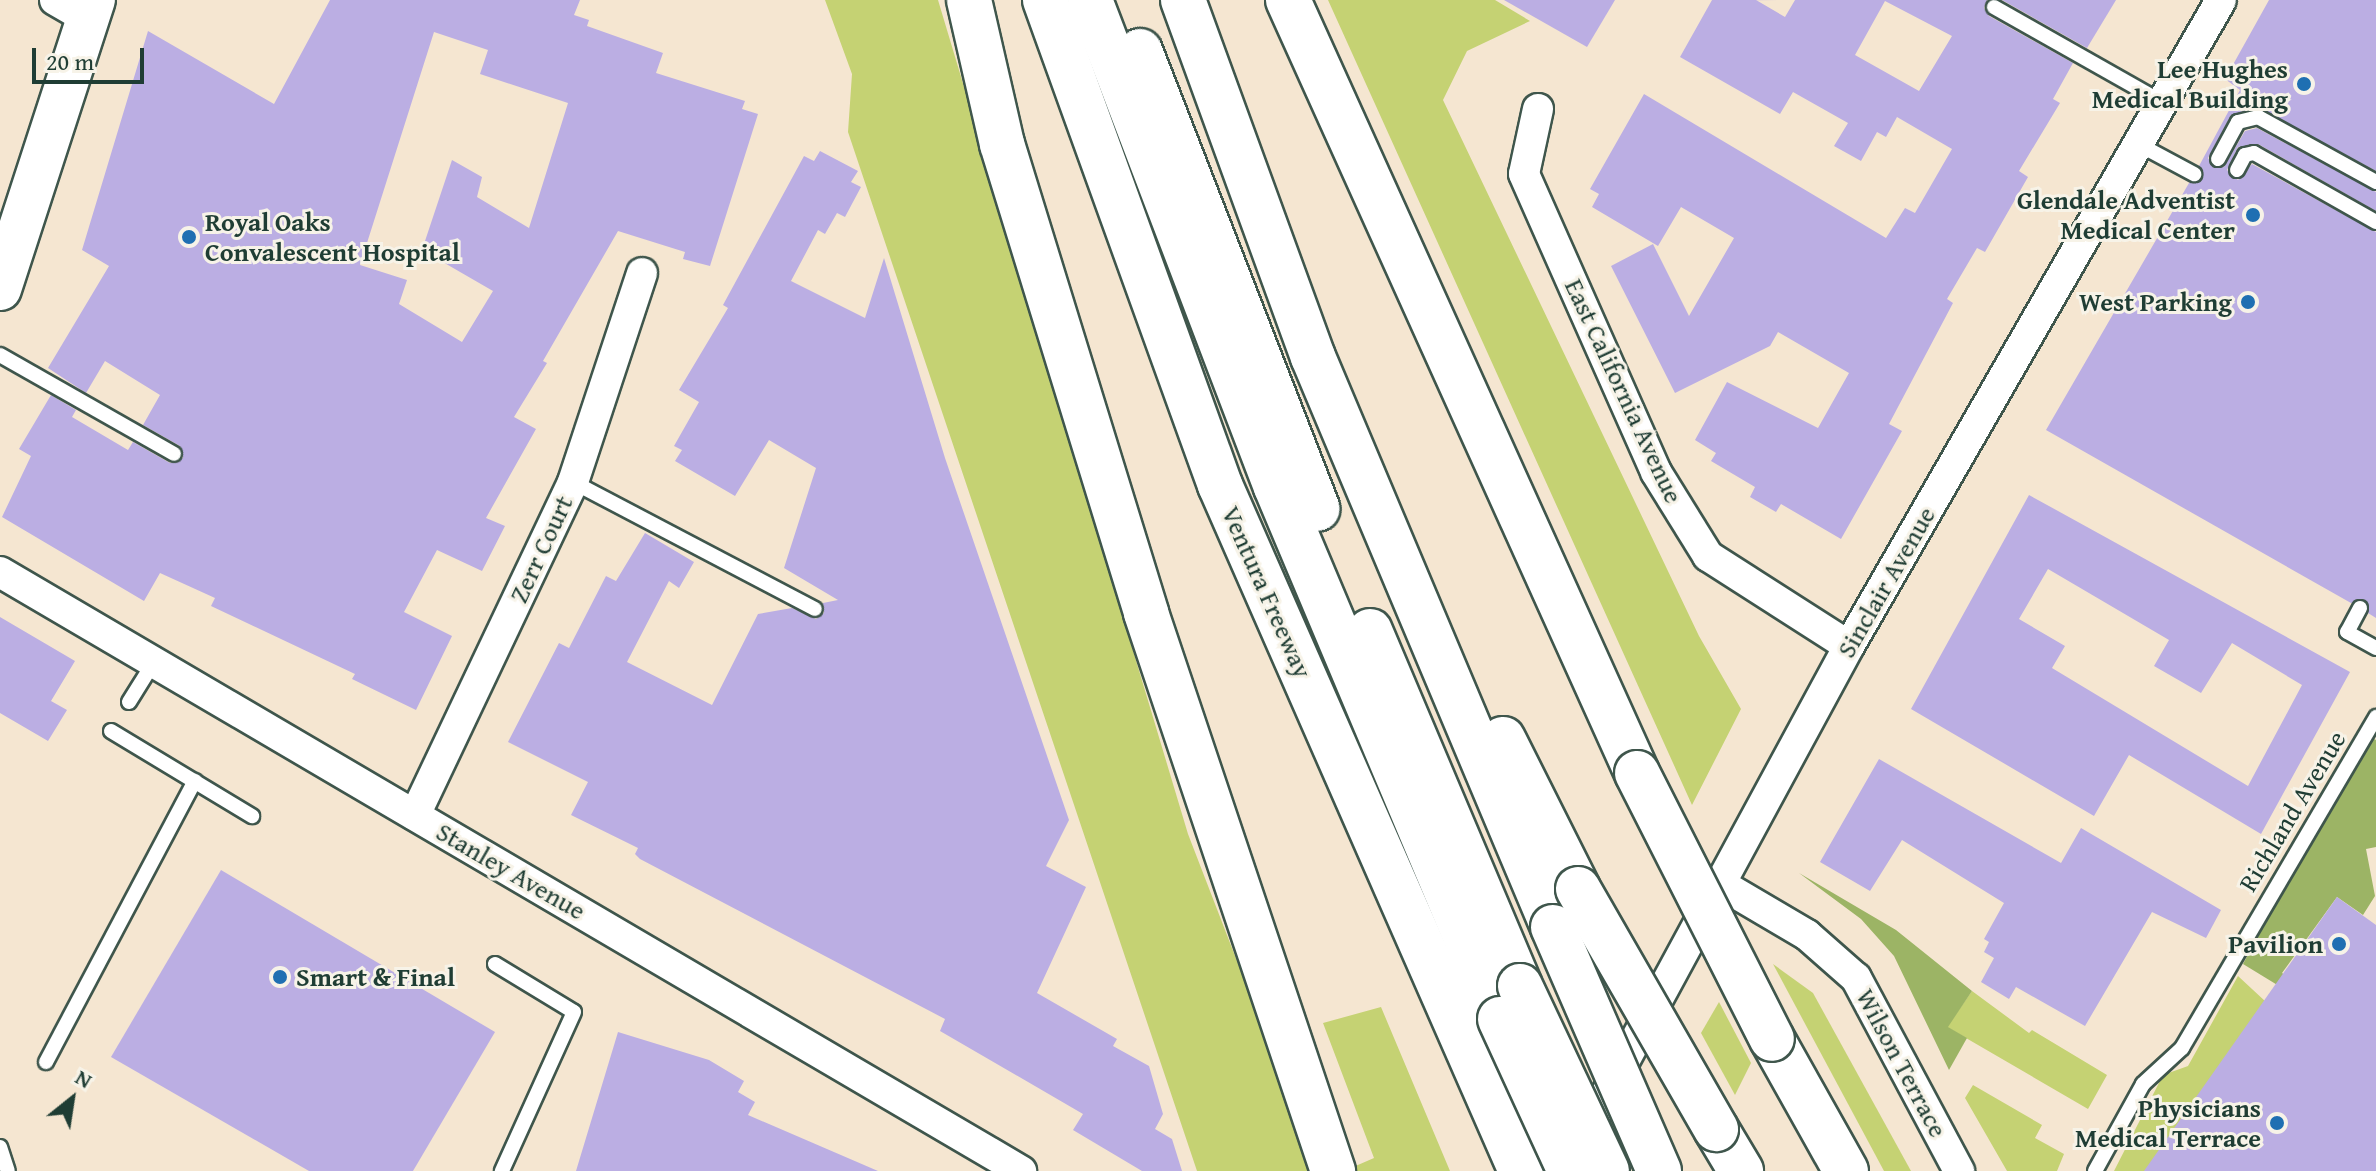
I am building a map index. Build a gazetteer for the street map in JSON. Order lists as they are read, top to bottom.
{
  "streets": {
    "highway": ["Ventura Freeway"],
    "street": [
      "East California Avenue",
      "Zerr Court",
      "Sinclair Avenue",
      "Stanley Avenue",
      "Wilson Terrace"
    ],
    "lane": ["Richland Avenue"]
  },
  "crossings": [
    ["East California Avenue", "Sinclair Avenue"],
    ["Zerr Court", "Stanley Avenue"],
    ["Sinclair Avenue", "Wilson Terrace"]
  ],
  "places": [
    "Lee Hughes Medical Building",
    "Glendale Adventist Medical Center",
    "Royal Oaks Convalescent Hospital",
    "West Parking",
    "Pavilion",
    "Smart & Final",
    "Physicians Medical Terrace"
  ],
  "scale_bar": "20 m",
  "north": "top right"
}
